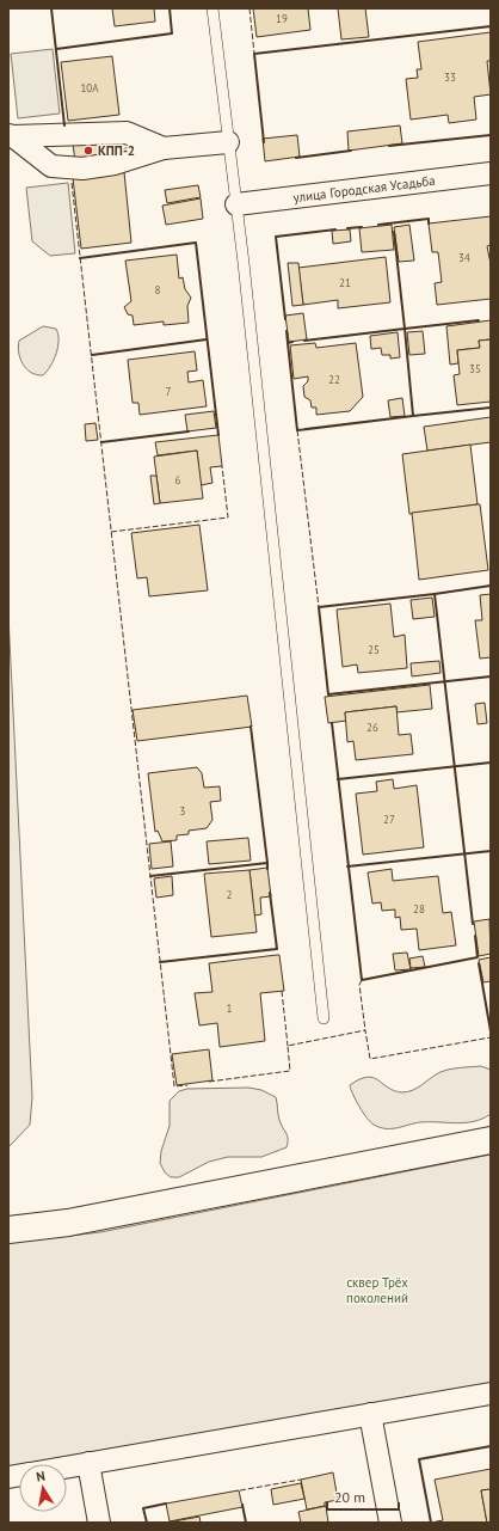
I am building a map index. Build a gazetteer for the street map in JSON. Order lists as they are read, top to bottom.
{
  "streets": {
    "street": ["улица Городская Усадьба"]
  },
  "parks": ["сквер Трёх поколений"],
  "places": ["КПП-2"],
  "house_numbers": [
    "19",
    "33",
    "10А",
    "34",
    "21",
    "8",
    "35",
    "22",
    "7",
    "6",
    "25",
    "26",
    "3",
    "27",
    "2",
    "28",
    "1"
  ],
  "scale_bar": "20 m",
  "north": "top"
}
